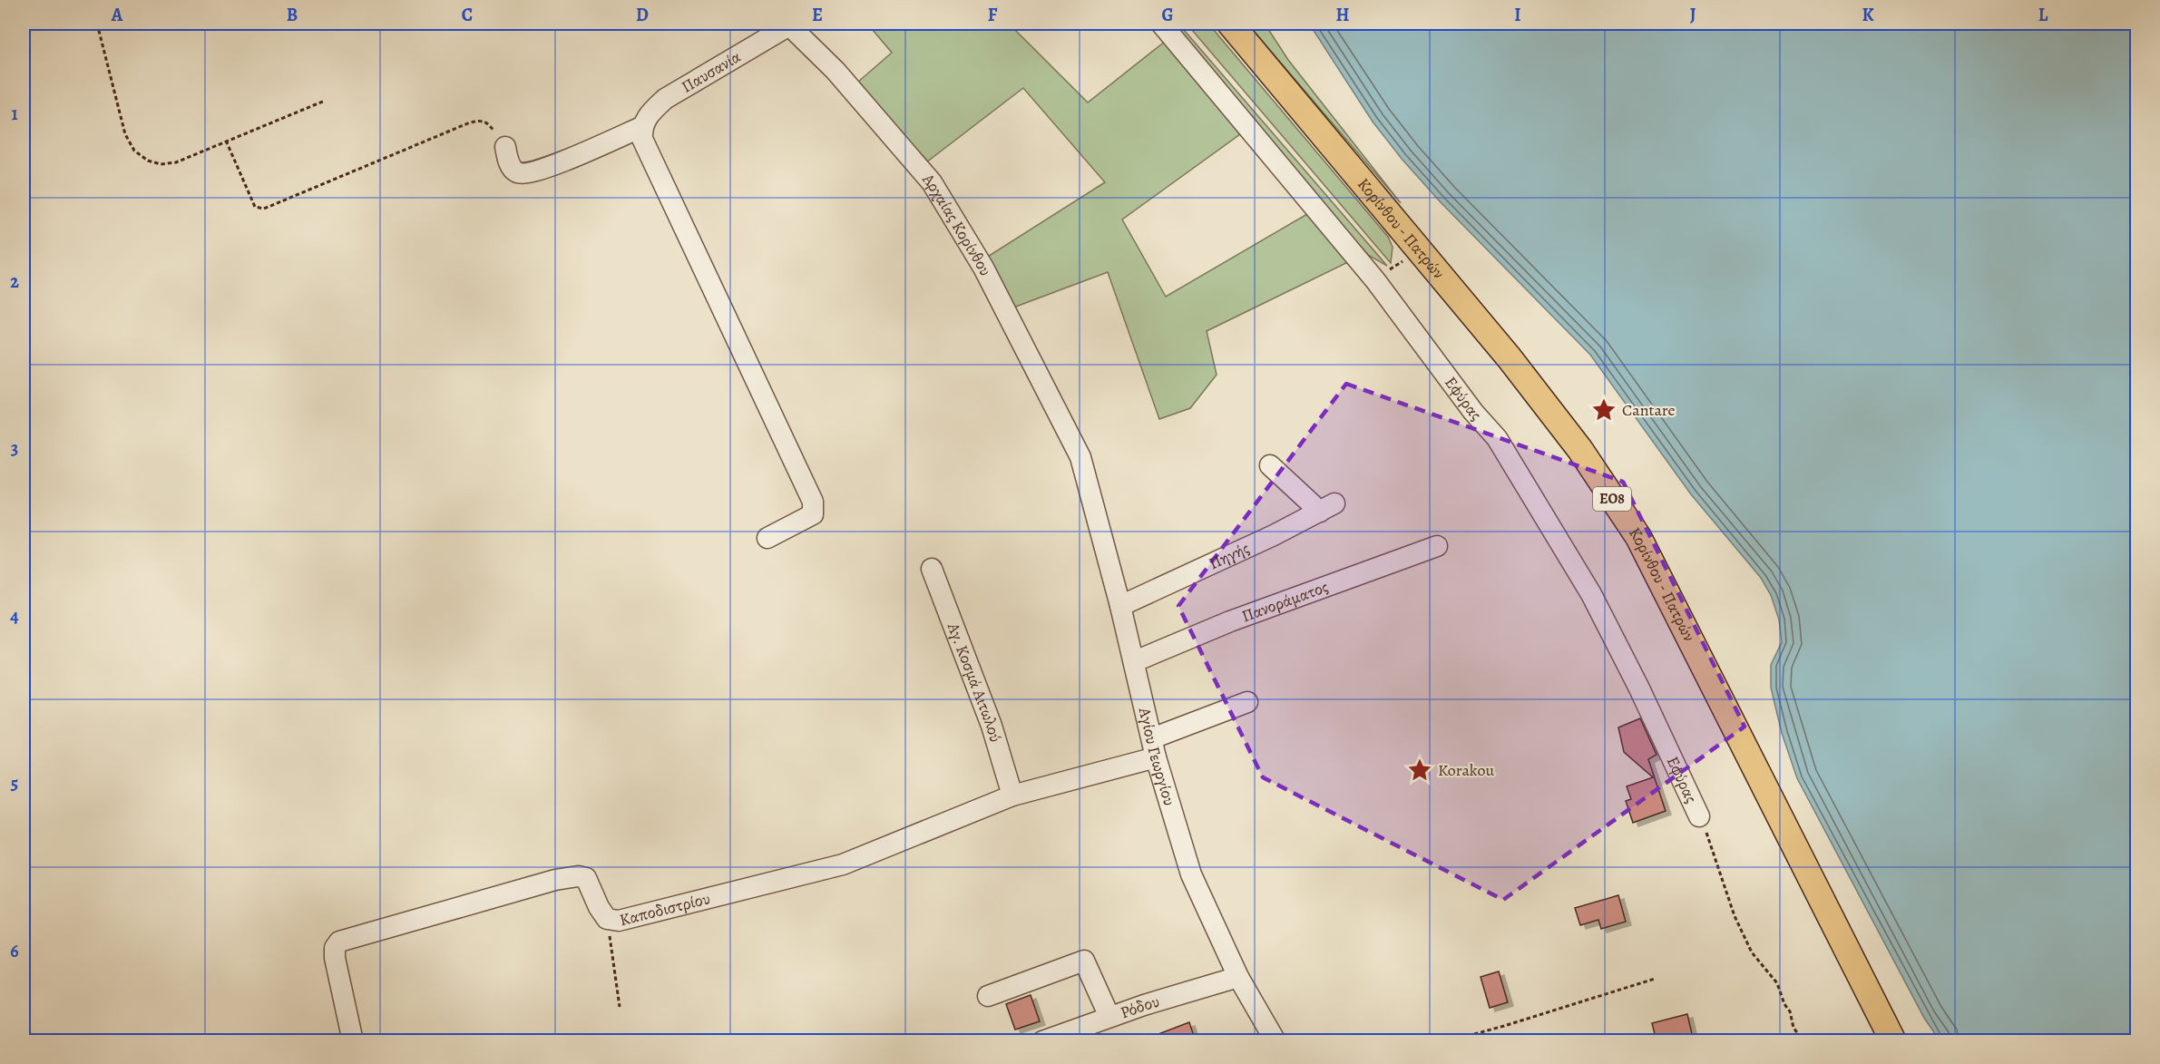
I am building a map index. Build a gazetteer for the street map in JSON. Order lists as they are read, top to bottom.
{
  "streets": {
    "main road": ["Κορίνθου - Πατρών", "ΕΟ8"],
    "street": [
      "Παυσανία",
      "Αρχαίας Κορίνθου",
      "Εφύρας",
      "Πηγής",
      "Πανοράματος",
      "Αγ. Κοσμά Αιτωλού",
      "Αγίου Γεωργίου",
      "Καποδιστρίου",
      "Ρόδου"
    ]
  },
  "crossings": [
    ["Παυσανία", "Αρχαίας Κορίνθου"],
    ["Αρχαίας Κορίνθου", "Αγίου Γεωργίου"],
    ["Πηγής", "Αγίου Γεωργίου"],
    ["Πανοράματος", "Αγίου Γεωργίου"],
    ["Αγ. Κοσμά Αιτωλού", "Καποδιστρίου"],
    ["Αγίου Γεωργίου", "Καποδιστρίου"],
    ["Αγίου Γεωργίου", "Ρόδου"]
  ],
  "places": {
    "place": ["Cantare", "Korakou"]
  },
  "grid": {
    "columns": [
      "A",
      "B",
      "C",
      "D",
      "E",
      "F",
      "G",
      "H",
      "I",
      "J",
      "K",
      "L"
    ],
    "rows": [
      "1",
      "2",
      "3",
      "4",
      "5",
      "6"
    ]
  }
}
